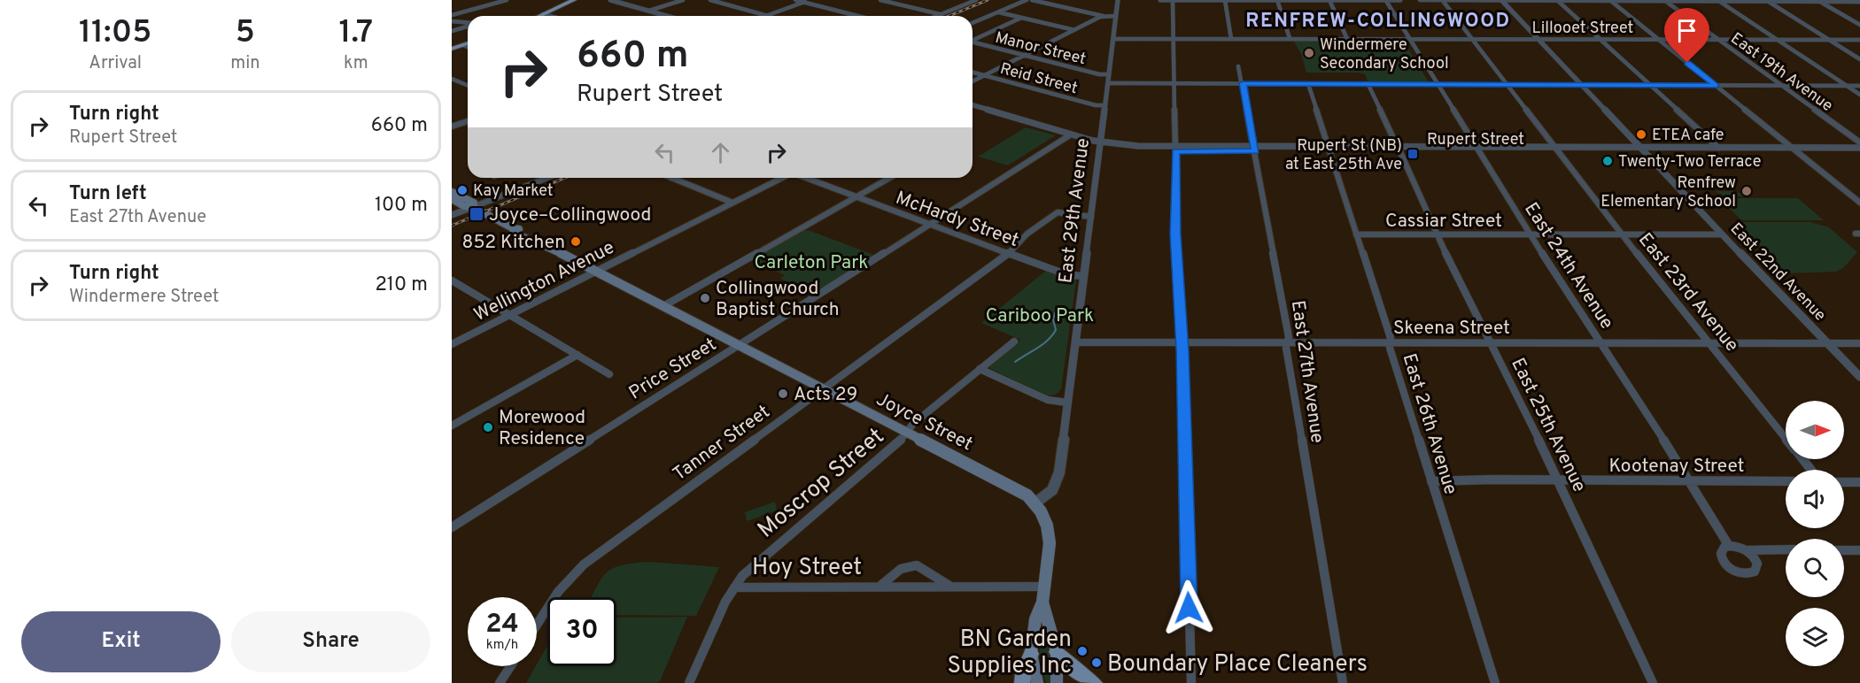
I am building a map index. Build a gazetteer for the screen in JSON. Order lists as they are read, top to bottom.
{
  "streets": {
    "main road": ["Joyce Street"],
    "street": [
      "Lillooet Street",
      "Manor Street",
      "East 19th Avenue",
      "Reid Street",
      "Rupert Street",
      "East 29th Avenue",
      "McHardy Street",
      "Cassiar Street",
      "East 24th Avenue",
      "East 22nd Avenue",
      "Wellington Avenue",
      "East 23rd Avenue",
      "Skeena Street",
      "Price Street",
      "East 27th Avenue",
      "East 26th Avenue",
      "East 25th Avenue",
      "Tanner Street",
      "Kootenay Street",
      "Moscrop Street",
      "Hoy Street"
    ]
  },
  "crossings": [
    ["Lillooet Street", "East 19th Avenue"],
    ["Lillooet Street", "East 29th Avenue"],
    ["Lillooet Street", "East 24th Avenue"],
    ["Lillooet Street", "East 22nd Avenue"],
    ["Lillooet Street", "East 23rd Avenue"],
    ["Manor Street", "East 29th Avenue"],
    ["Reid Street", "East 29th Avenue"],
    ["Rupert Street", "East 29th Avenue"],
    ["Rupert Street", "East 24th Avenue"],
    ["Rupert Street", "East 22nd Avenue"],
    ["Rupert Street", "East 23rd Avenue"],
    ["Rupert Street", "Price Street"],
    ["Rupert Street", "East 27th Avenue"],
    ["Rupert Street", "East 26th Avenue"],
    ["Rupert Street", "East 25th Avenue"],
    ["East 29th Avenue", "McHardy Street"],
    ["East 29th Avenue", "Skeena Street"],
    ["East 29th Avenue", "Joyce Street"],
    ["East 29th Avenue", "Tanner Street"],
    ["McHardy Street", "Price Street"],
    ["McHardy Street", "Tanner Street"],
    ["Cassiar Street", "East 24th Avenue"],
    ["Cassiar Street", "East 22nd Avenue"],
    ["Cassiar Street", "East 23rd Avenue"],
    ["Cassiar Street", "East 26th Avenue"],
    ["Cassiar Street", "East 25th Avenue"],
    ["East 24th Avenue", "Skeena Street"],
    ["East 24th Avenue", "Kootenay Street"],
    ["East 22nd Avenue", "Skeena Street"],
    ["Wellington Avenue", "Joyce Street"],
    ["East 23rd Avenue", "Skeena Street"],
    ["Skeena Street", "East 27th Avenue"],
    ["Skeena Street", "East 26th Avenue"],
    ["Skeena Street", "East 25th Avenue"],
    ["Price Street", "Joyce Street"],
    ["Joyce Street", "Tanner Street"],
    ["Joyce Street", "Moscrop Street"],
    ["East 26th Avenue", "Kootenay Street"],
    ["East 25th Avenue", "Kootenay Street"],
    ["Moscrop Street", "Hoy Street"]
  ],
  "districts": ["RENFREW-COLLINGWOOD"],
  "parks": ["Carleton Park", "Cariboo Park"],
  "places": {
    "other": [
      "Windermere Secondary School",
      "ETEA cafe",
      "Twenty-Two Terrace",
      "Kay Market",
      "Renfrew Elementary School",
      "852 Kitchen",
      "Collingwood Baptist Church",
      "Acts 29",
      "Morewood Residence",
      "BN Garden Supplies Inc",
      "Boundary Place Cleaners"
    ],
    "transit": ["Rupert St (NB) at East 25th Ave", "Joyce–Collingwood"]
  },
  "north": "right",
  "page": {
    "eta": [
      "11:05",
      "Arrival",
      "5",
      "min",
      "1.7",
      "km"
    ],
    "turn": ["660 m", "Rupert Street"],
    "list": [
      {
        "name": "Turn right",
        "note": "Rupert Street",
        "value": "660 m"
      },
      {
        "name": "Turn left",
        "note": "East 27th Avenue",
        "value": "100 m"
      },
      {
        "name": "Turn right",
        "note": "Windermere Street",
        "value": "210 m"
      }
    ],
    "speed": "24 km/h",
    "limit": "30",
    "buttons": ["Exit", "Share"]
  }
}
